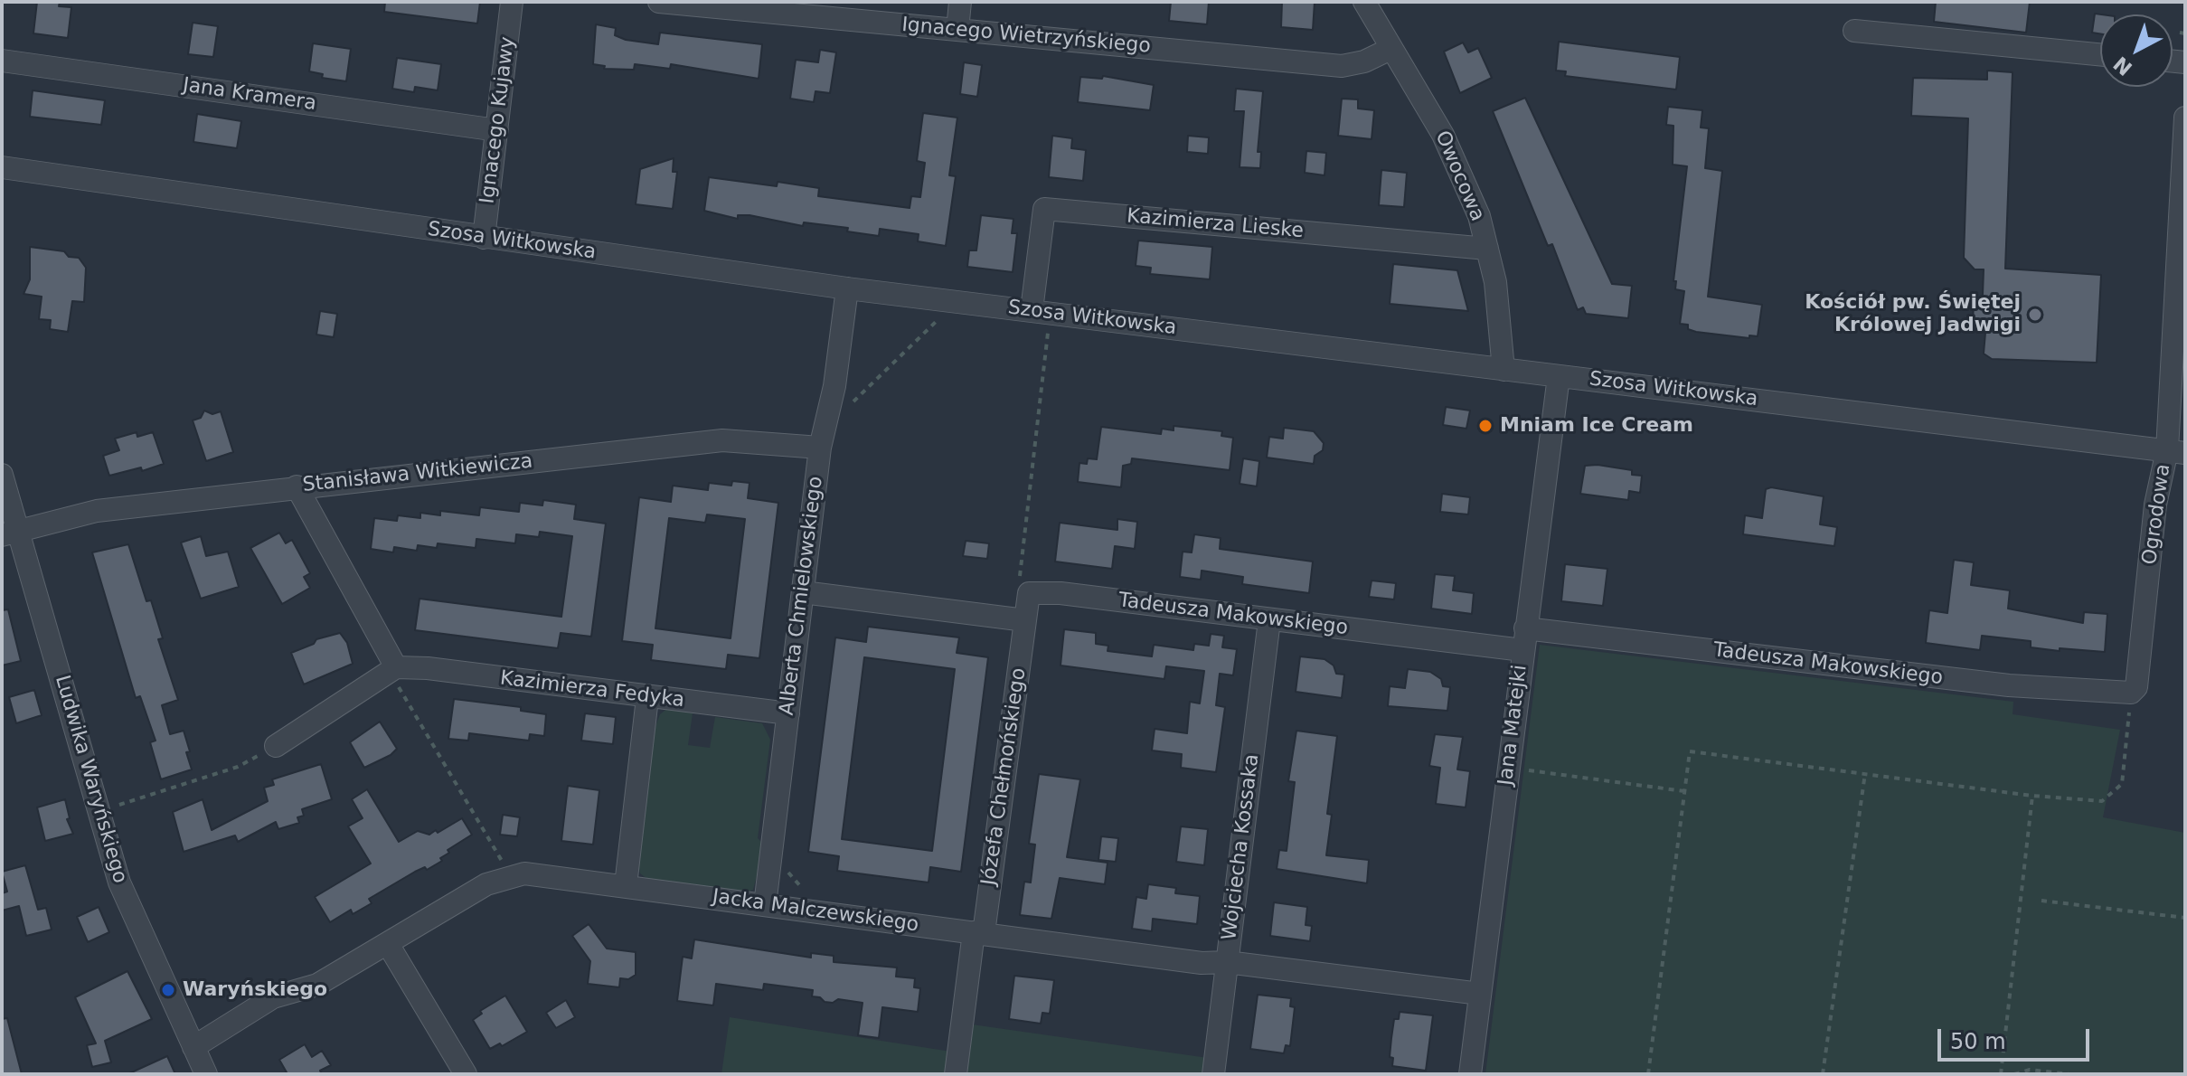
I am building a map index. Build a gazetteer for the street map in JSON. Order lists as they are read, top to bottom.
{
  "streets": {
    "street": [
      "Ignacego Wietrzyńskiego",
      "Jana Kramera",
      "Ignacego Kujawy",
      "Owocowa",
      "Kazimierza Lieske",
      "Szosa Witkowska",
      "Stanisława Witkiewicza",
      "Ogrodowa",
      "Alberta Chmielowskiego",
      "Tadeusza Makowskiego",
      "Kazimierza Fedyka",
      "Jana Matejki",
      "Józefa Chełmońskiego",
      "Ludwika Waryńskiego",
      "Wojciecha Kossaka",
      "Jacka Malczewskiego"
    ]
  },
  "crossings": [
    ["Ignacego Wietrzyńskiego", "Owocowa"],
    ["Jana Kramera", "Ignacego Kujawy"],
    ["Ignacego Kujawy", "Szosa Witkowska"],
    ["Owocowa", "Kazimierza Lieske"],
    ["Owocowa", "Szosa Witkowska"],
    ["Kazimierza Lieske", "Szosa Witkowska"],
    ["Szosa Witkowska", "Ogrodowa"],
    ["Szosa Witkowska", "Alberta Chmielowskiego"],
    ["Szosa Witkowska", "Jana Matejki"],
    ["Stanisława Witkiewicza", "Alberta Chmielowskiego"],
    ["Stanisława Witkiewicza", "Ludwika Waryńskiego"],
    ["Ogrodowa", "Tadeusza Makowskiego"],
    ["Alberta Chmielowskiego", "Kazimierza Fedyka"],
    ["Alberta Chmielowskiego", "Jacka Malczewskiego"],
    ["Tadeusza Makowskiego", "Jana Matejki"],
    ["Tadeusza Makowskiego", "Józefa Chełmońskiego"],
    ["Tadeusza Makowskiego", "Wojciecha Kossaka"],
    ["Jana Matejki", "Jacka Malczewskiego"],
    ["Józefa Chełmońskiego", "Jacka Malczewskiego"],
    ["Ludwika Waryńskiego", "Jacka Malczewskiego"],
    ["Wojciecha Kossaka", "Jacka Malczewskiego"]
  ],
  "places": ["Kościół pw. Świętej Królowej Jadwigi", "Mniam Ice Cream", "Waryńskiego"],
  "scale_bar": "50 m",
  "north": "bottom left"
}
